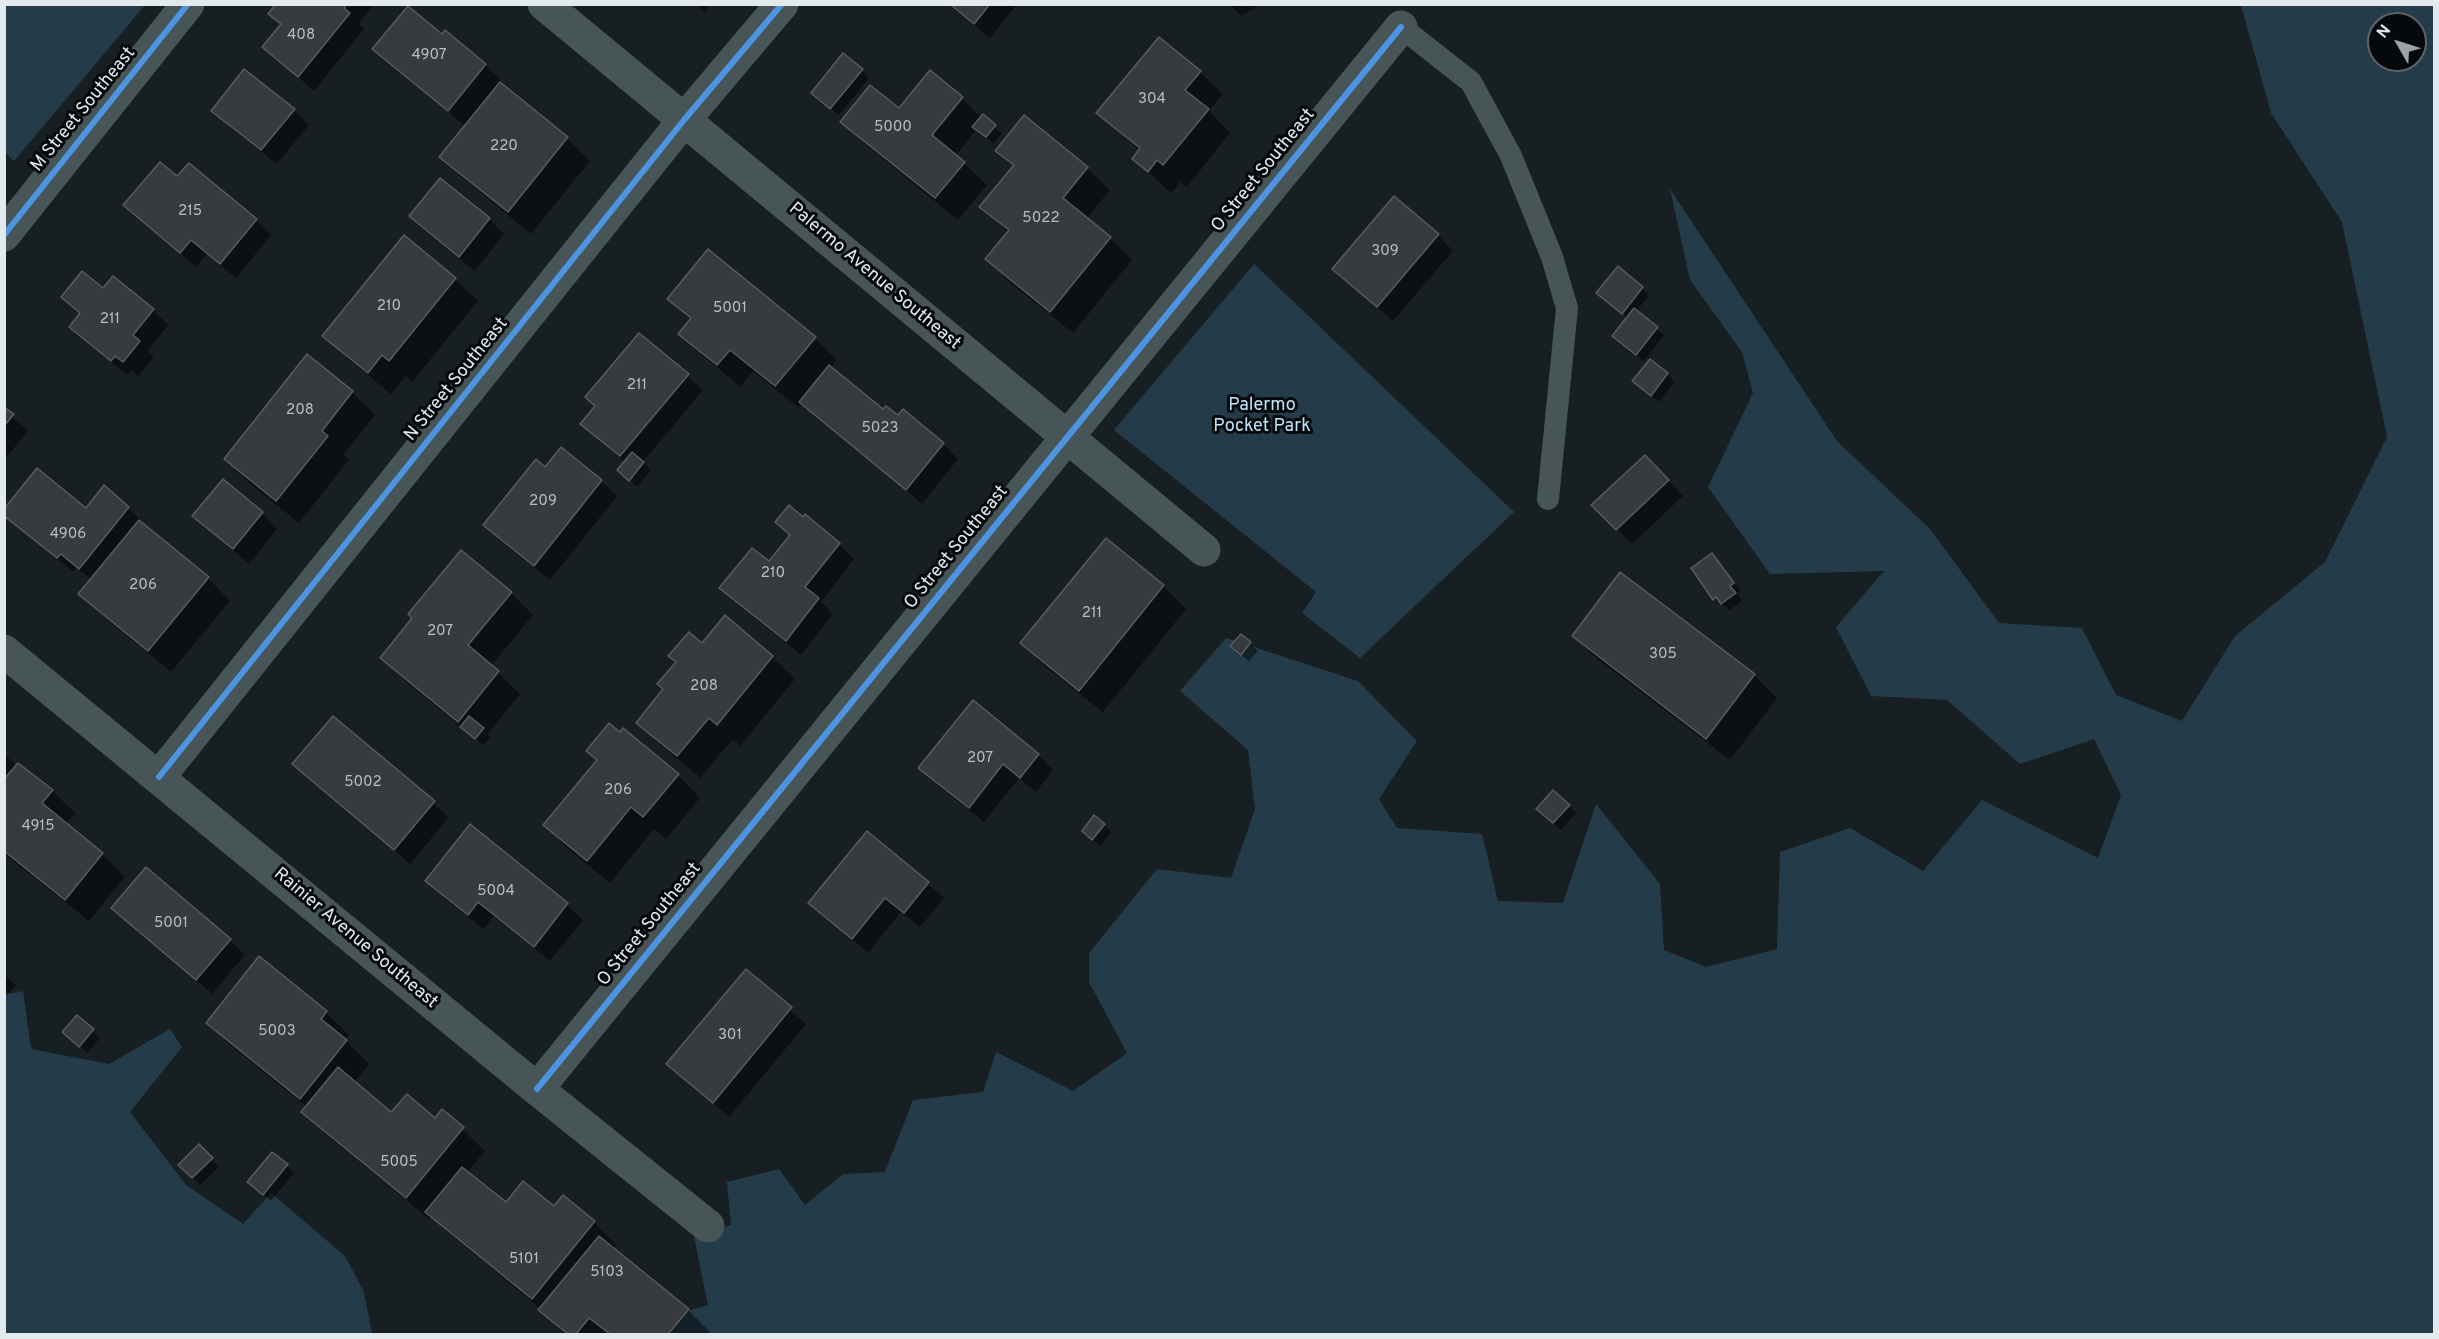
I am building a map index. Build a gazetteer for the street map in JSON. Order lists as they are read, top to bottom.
{
  "streets": {
    "street": [
      "M Street Southeast",
      "O Street Southeast",
      "Palermo Avenue Southeast",
      "N Street Southeast",
      "Rainier Avenue Southeast"
    ]
  },
  "crossings": [
    ["O Street Southeast", "Palermo Avenue Southeast"],
    ["O Street Southeast", "Rainier Avenue Southeast"],
    ["Palermo Avenue Southeast", "N Street Southeast"],
    ["N Street Southeast", "Rainier Avenue Southeast"]
  ],
  "parks": ["Palermo Pocket Park"],
  "house_numbers": [
    "408",
    "4907",
    "304",
    "5000",
    "220",
    "215",
    "5022",
    "309",
    "210",
    "5001",
    "211",
    "211",
    "208",
    "5023",
    "209",
    "4906",
    "210",
    "206",
    "211",
    "207",
    "305",
    "208",
    "207",
    "5002",
    "206",
    "4915",
    "5004",
    "5001",
    "5003",
    "301",
    "5005",
    "5101",
    "5103"
  ],
  "north": "top left"
}
